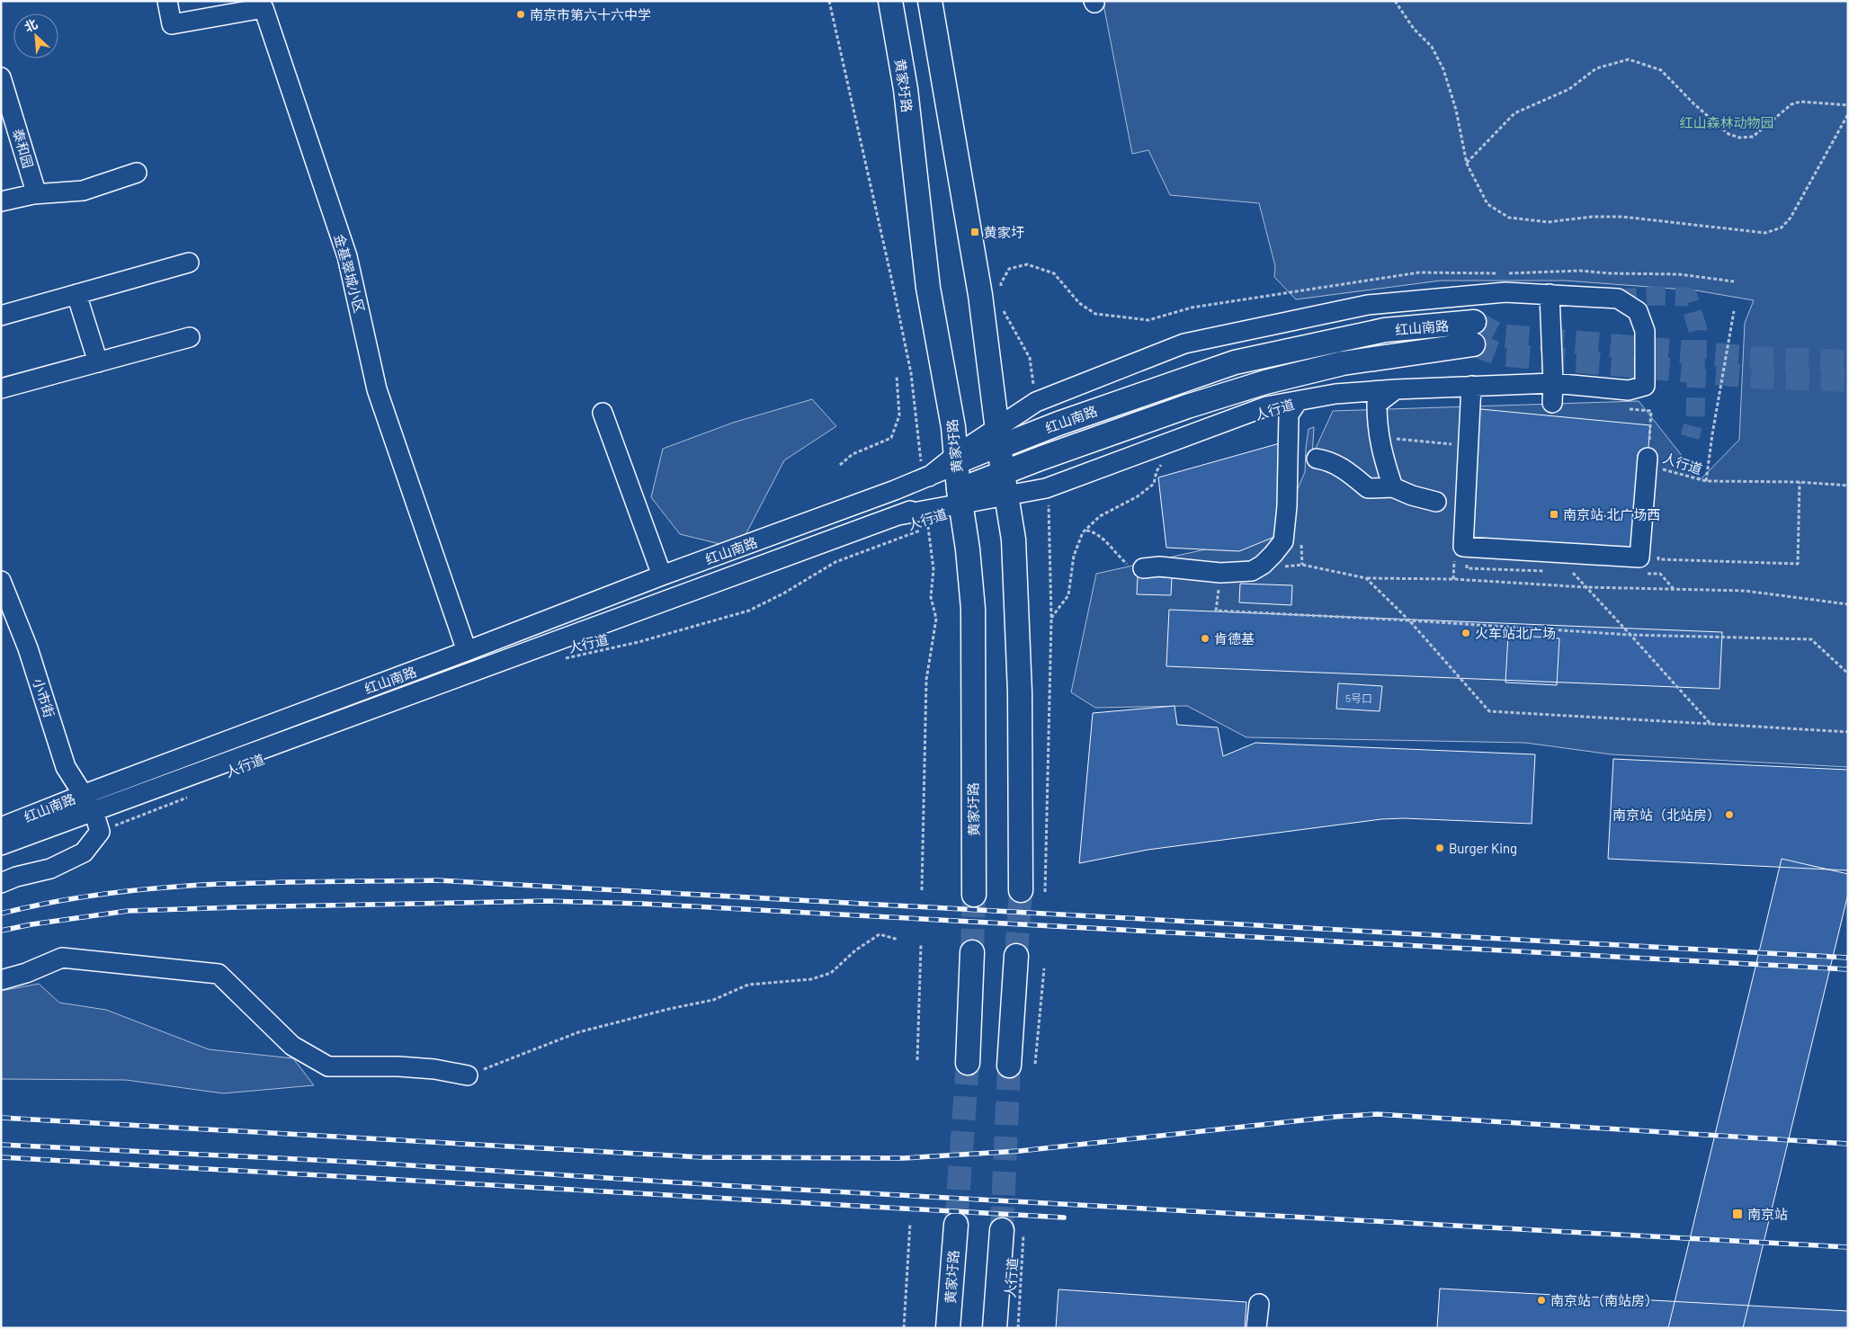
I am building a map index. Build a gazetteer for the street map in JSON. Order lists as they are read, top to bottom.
{
  "streets": {
    "main road": ["黄家圩路", "红山南路"],
    "street": ["泰和园", "金基翠城小区", "小市街"],
    "path": ["人行道"]
  },
  "crossings": [
    ["黄家圩路", "红山南路"],
    ["金基翠城小区", "红山南路"],
    ["红山南路", "小市街"]
  ],
  "parks": ["红山森林动物园"],
  "places": {
    "other": [
      "南京市第六十六中学",
      "火车站北广场",
      "肯德基",
      "南京站（北站房）",
      "Burger King",
      "南京站（南站房）"
    ],
    "transit": ["黄家圩", "南京站·北广场西", "南京站"]
  },
  "house_numbers": ["5号口"],
  "north": "top left"
}
